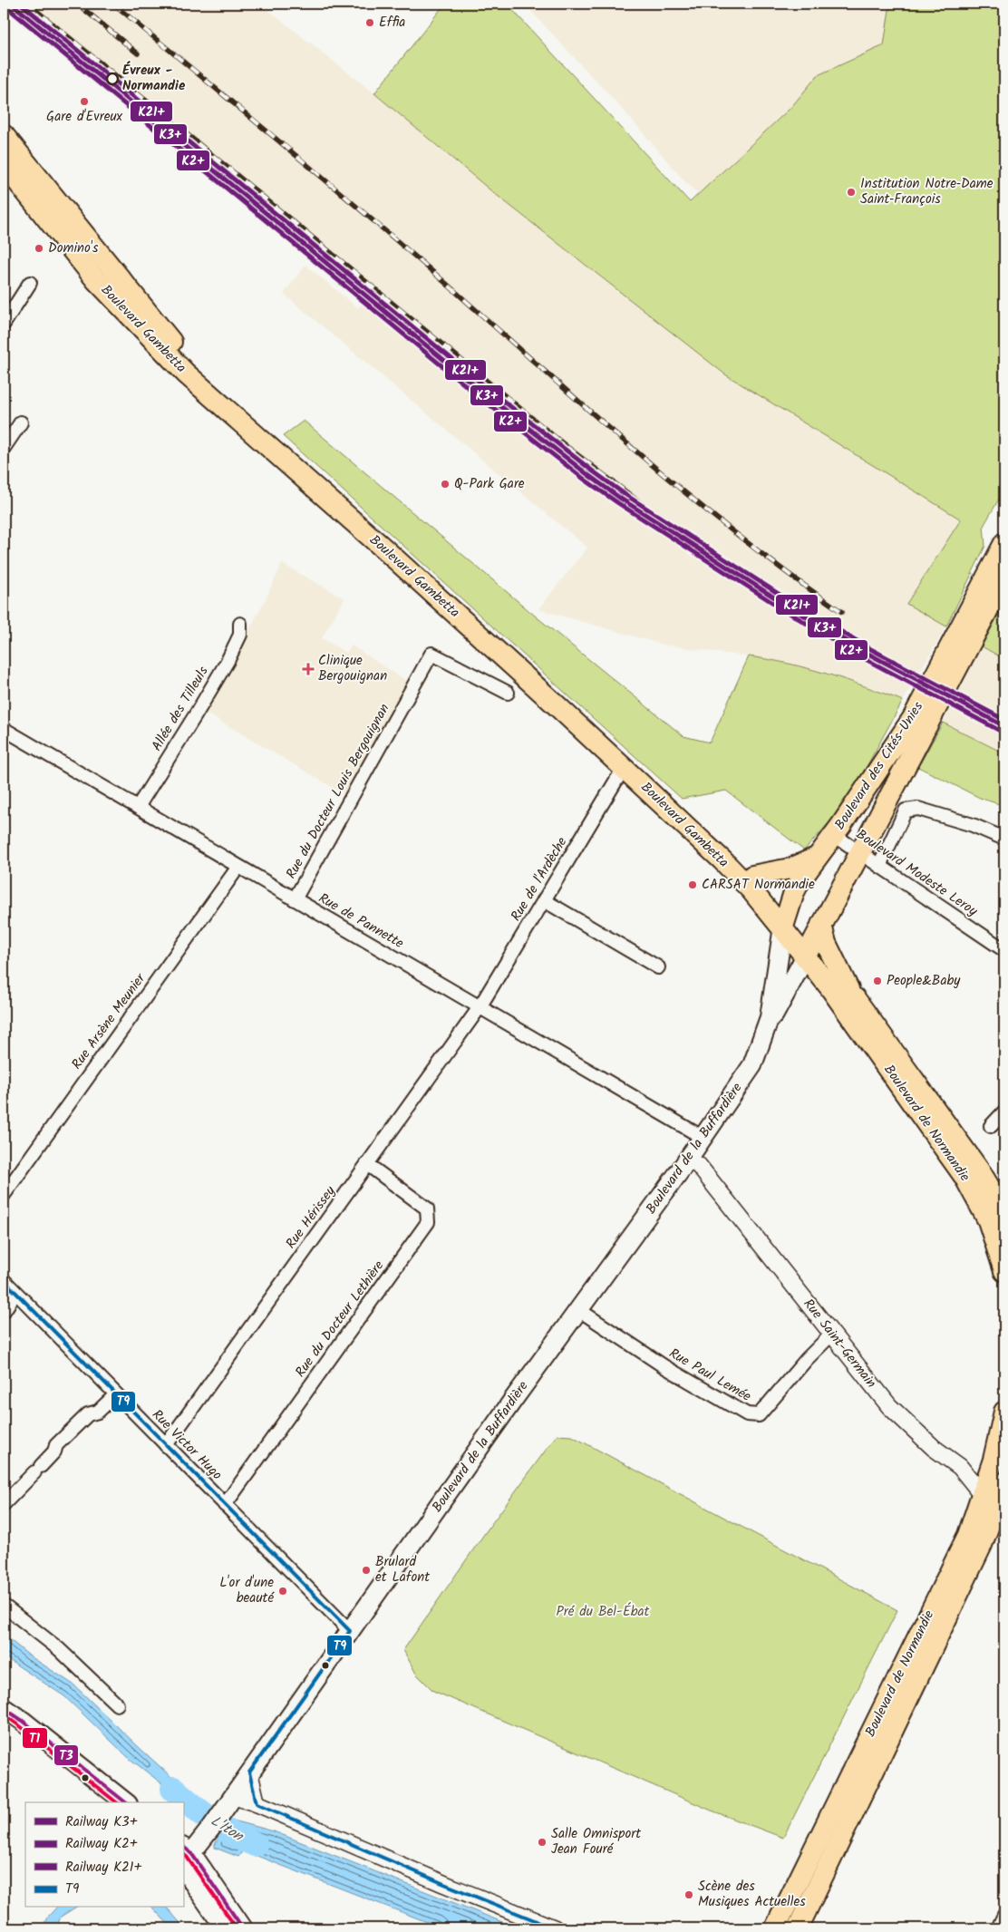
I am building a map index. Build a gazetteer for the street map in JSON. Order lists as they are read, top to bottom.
{
  "streets": {
    "main road": [
      "Boulevard Gambetta",
      "Boulevard des Cités-Unies",
      "Boulevard de Normandie",
      "Boulevard de la Buffardière"
    ],
    "street": [
      "Allée des Tilleuls",
      "Rue du Docteur Louis Bergouignan",
      "Boulevard Modeste Leroy",
      "Rue de l'Ardèche",
      "Rue de Pannette",
      "Rue Arsène Meunier",
      "Rue Hérissey",
      "Rue du Docteur Lethière",
      "Rue Saint-Germain",
      "Rue Paul Lemée",
      "Rue Victor Hugo"
    ]
  },
  "crossings": [
    ["Boulevard Gambetta", "Boulevard des Cités-Unies"],
    ["Boulevard Gambetta", "Rue de l'Ardèche"],
    ["Boulevard Gambetta", "Boulevard de la Buffardière"],
    ["Allée des Tilleuls", "Rue de Pannette"],
    ["Boulevard des Cités-Unies", "Boulevard Modeste Leroy"],
    ["Boulevard des Cités-Unies", "Boulevard de la Buffardière"],
    ["Rue du Docteur Louis Bergouignan", "Rue de Pannette"],
    ["Rue de l'Ardèche", "Rue de Pannette"],
    ["Rue de l'Ardèche", "Rue Hérissey"],
    ["Rue de Pannette", "Rue Arsène Meunier"],
    ["Rue de Pannette", "Boulevard de la Buffardière"],
    ["Rue de Pannette", "Rue Hérissey"],
    ["Boulevard de Normandie", "Rue Saint-Germain"],
    ["Boulevard de la Buffardière", "Rue Saint-Germain"],
    ["Boulevard de la Buffardière", "Rue Paul Lemée"],
    ["Boulevard de la Buffardière", "Rue Victor Hugo"],
    ["Rue Hérissey", "Rue du Docteur Lethière"],
    ["Rue Hérissey", "Rue Victor Hugo"],
    ["Rue du Docteur Lethière", "Rue Victor Hugo"],
    ["Rue Saint-Germain", "Rue Paul Lemée"]
  ],
  "water": ["L'Iton"],
  "parks": ["Pré du Bel-Ébat"],
  "places": {
    "other": [
      "Effia",
      "Évreux - Normandie",
      "Gare d'Evreux",
      "Institution Notre‐Dame Saint‐François",
      "Domino's",
      "Q-Park Gare",
      "CARSAT Normandie",
      "People&Baby",
      "Brulard et Lafont",
      "L'or d'une beauté",
      "Salle Omnisport Jean Fouré",
      "Scène des Musiques Actuelles"
    ],
    "health": ["Clinique Bergouignan"]
  },
  "lines": [
    "rail line K3+",
    "rail line K21+",
    "rail line K2+",
    "transit line T9",
    "transit line T3",
    "transit line T1"
  ],
  "legend": [
    "Railway K3+",
    "Railway K2+",
    "Railway K21+",
    "T9"
  ]
}
